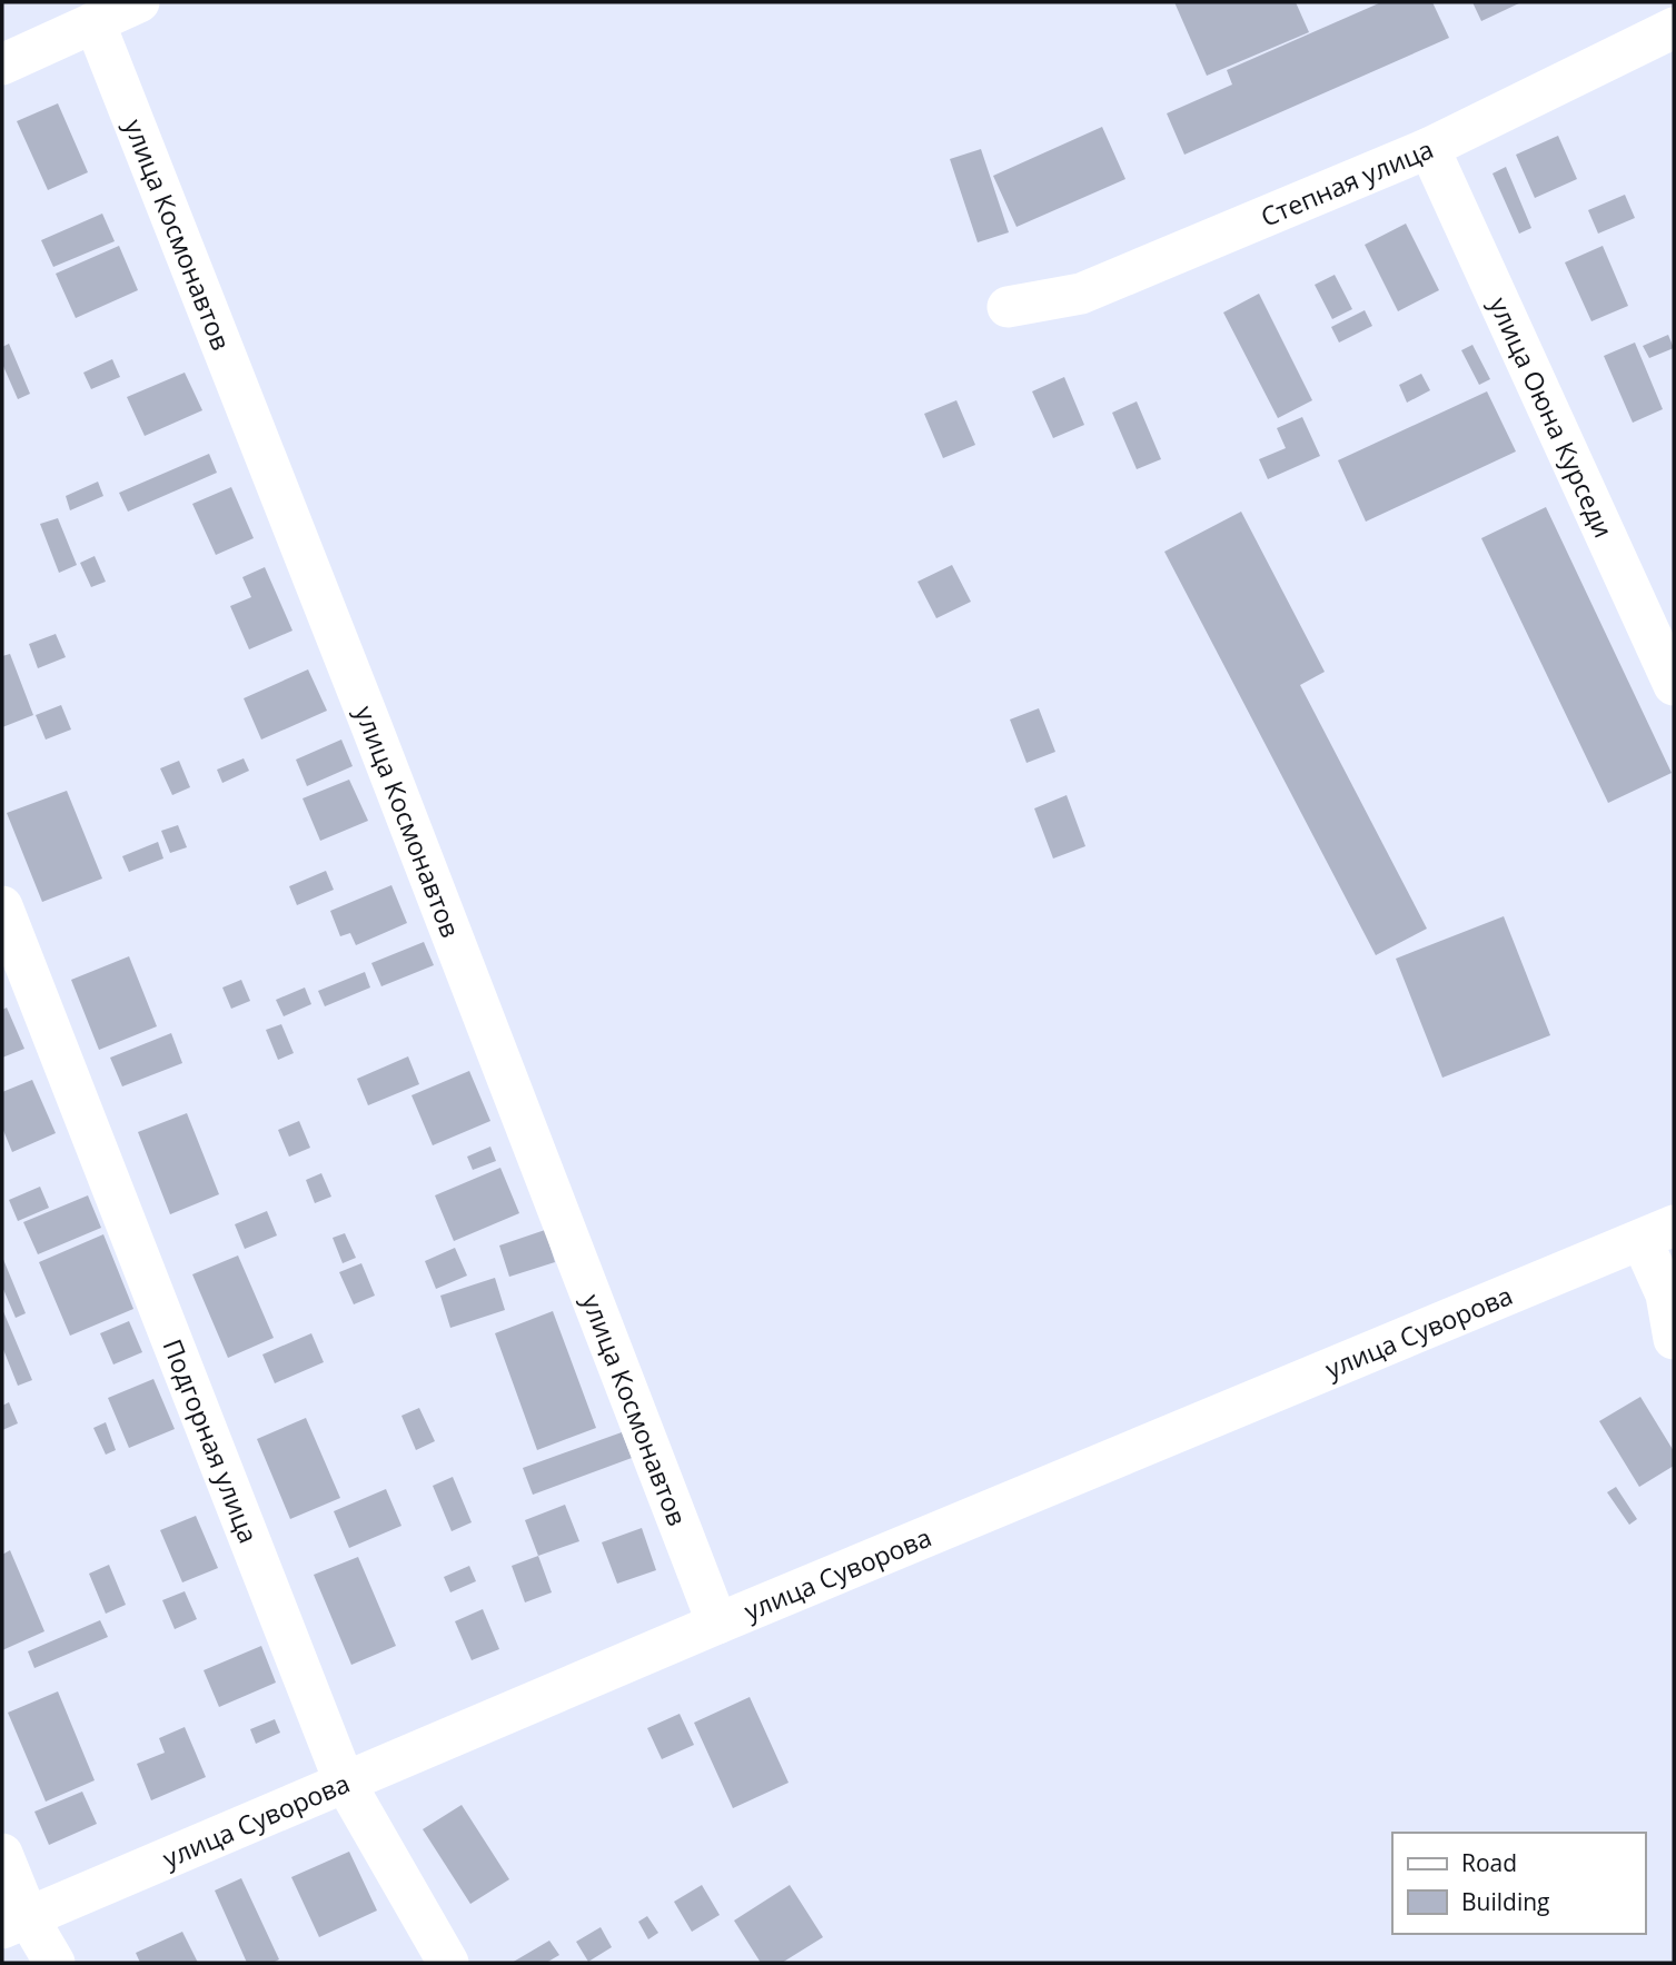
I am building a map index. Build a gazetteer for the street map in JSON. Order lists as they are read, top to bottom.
{
  "streets": {
    "street": [
      "Степная улица",
      "улица Космонавтов",
      "улица Оюна Курседи",
      "улица Суворова",
      "Подгорная улица"
    ]
  },
  "crossings": [
    ["Степная улица", "улица Оюна Курседи"],
    ["улица Космонавтов", "улица Суворова"],
    ["улица Суворова", "Подгорная улица"]
  ],
  "legend": ["Road", "Building"]
}
